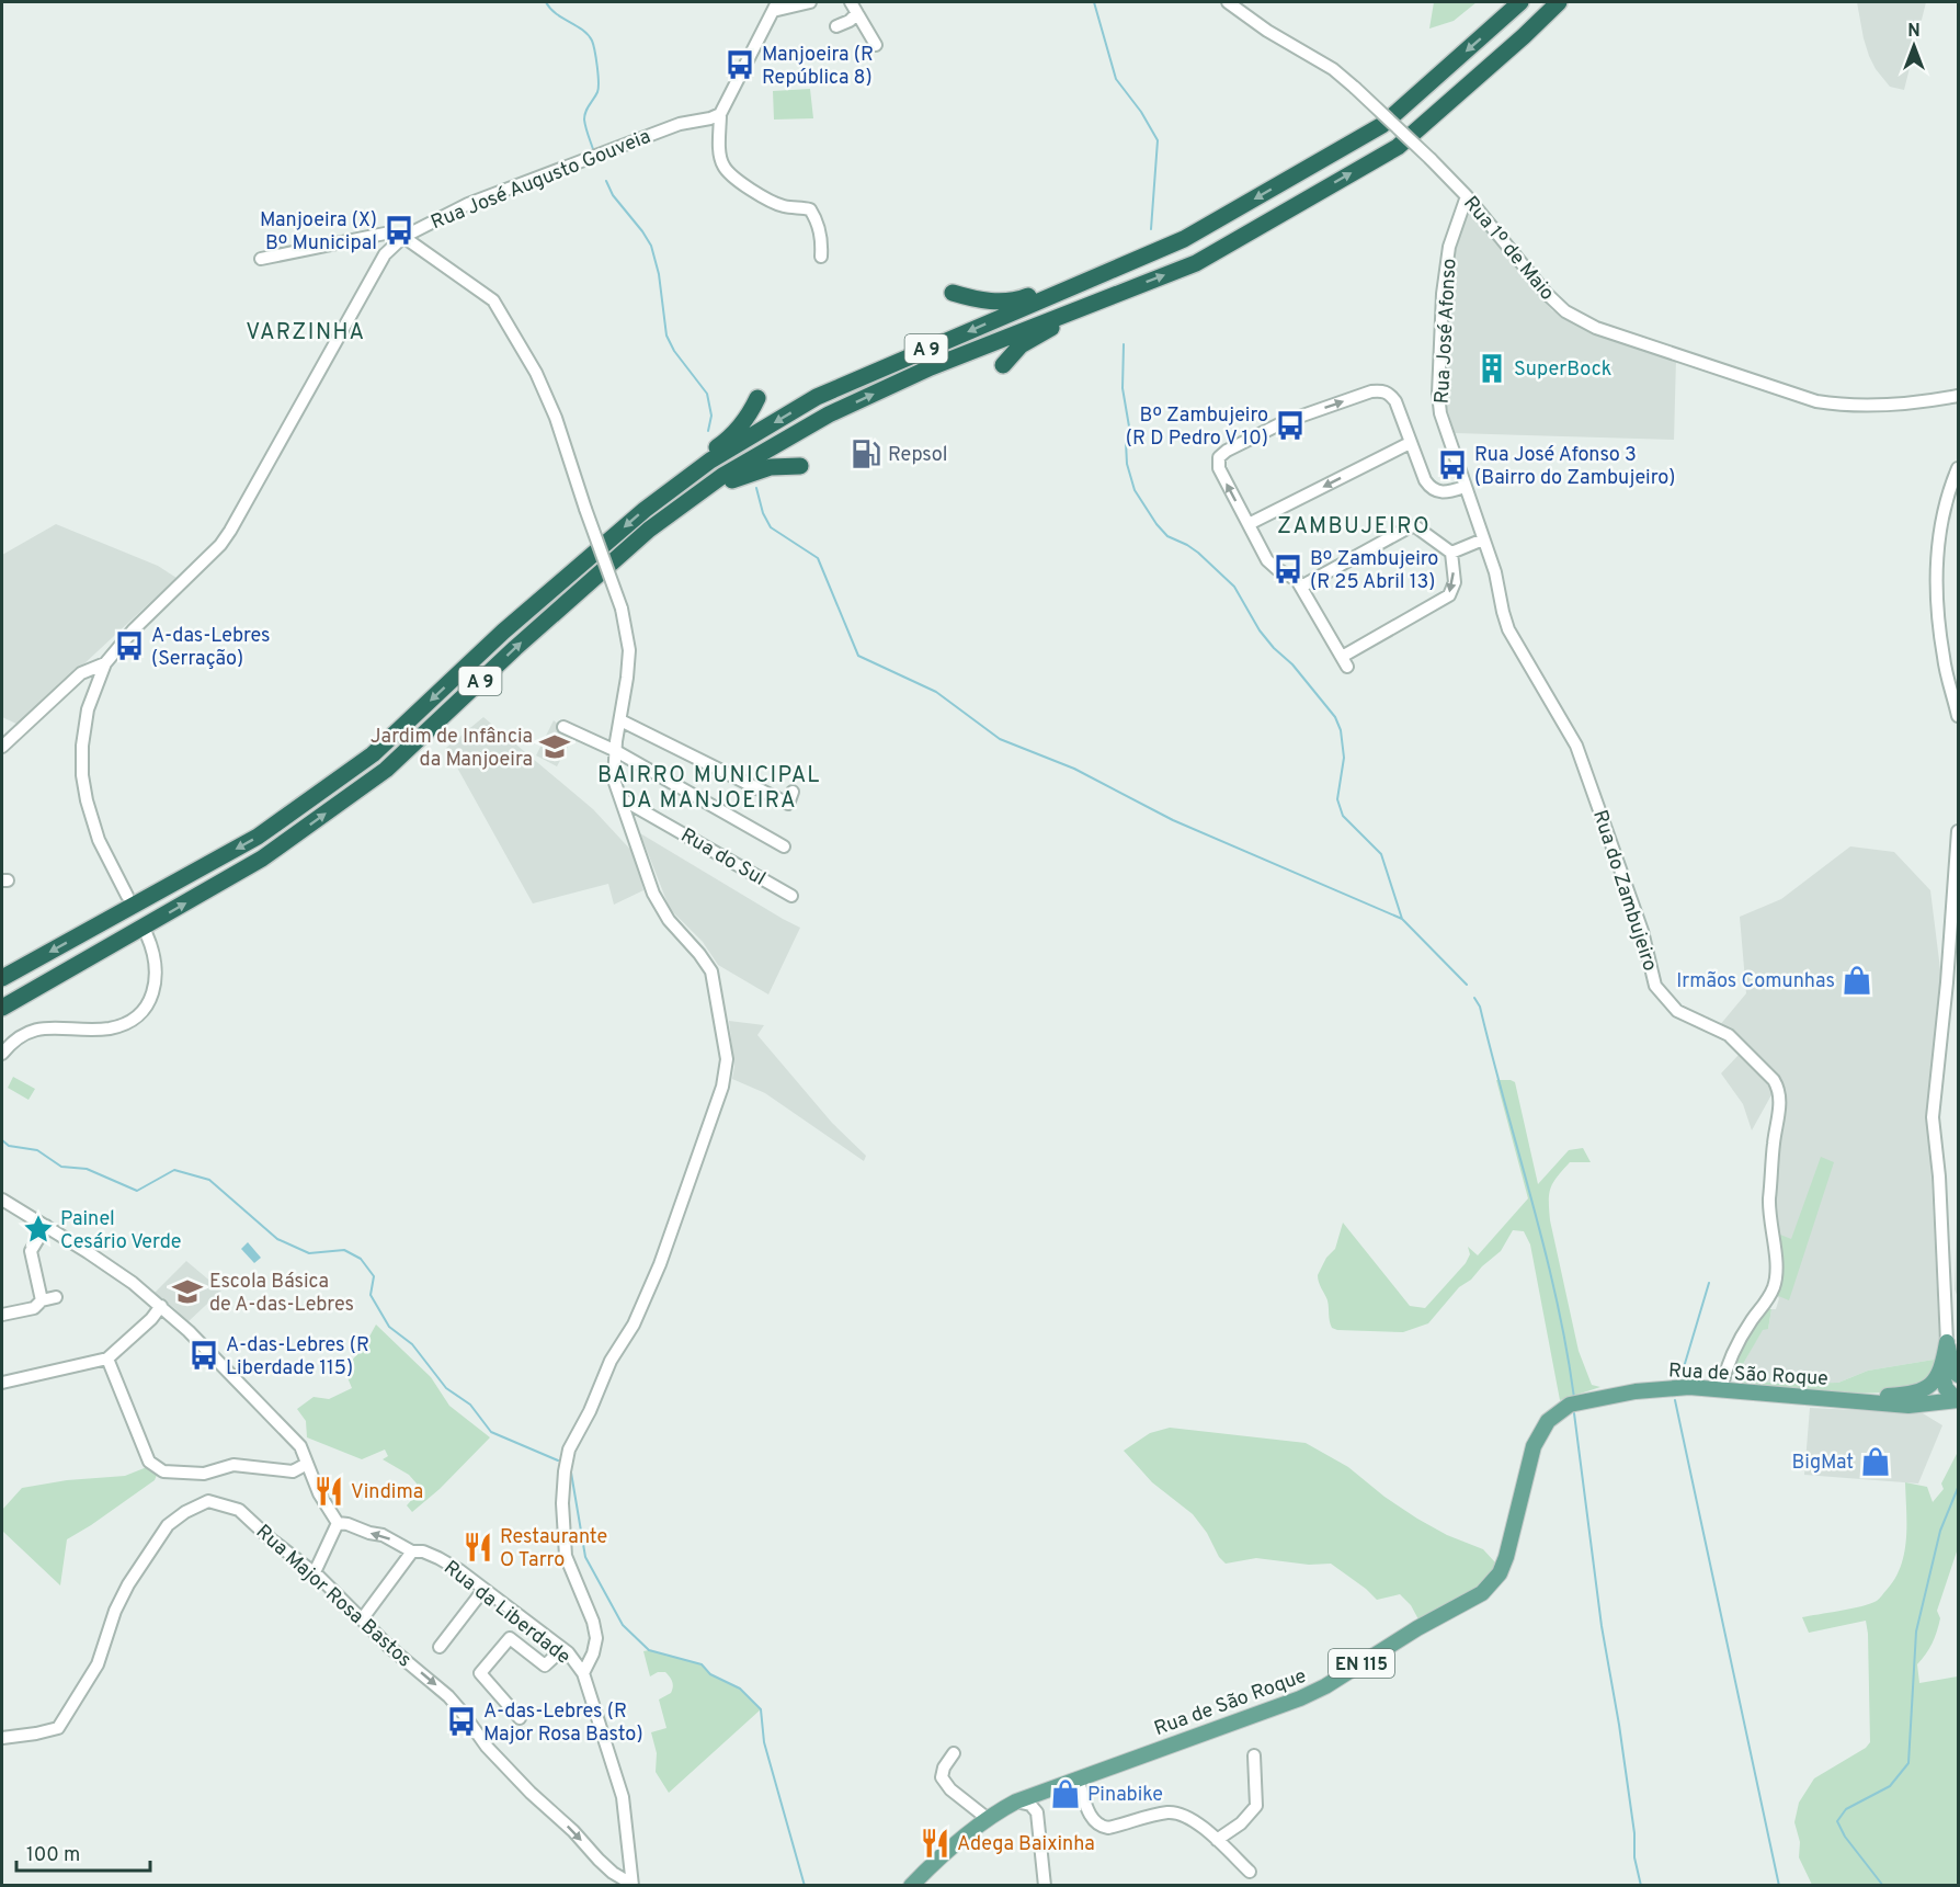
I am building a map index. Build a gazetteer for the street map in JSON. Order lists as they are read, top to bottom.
{
  "streets": {
    "highway": ["A 9"],
    "main road": ["Rua de São Roque", "EN 115"],
    "street": [
      "Rua José Augusto Gouveia",
      "Rua 1º de Maio",
      "Rua José Afonso",
      "Rua do Sul",
      "Rua do Zambujeiro",
      "Rua Major Rosa Bastos",
      "Rua da Liberdade"
    ]
  },
  "crossings": [
    ["Rua 1º de Maio", "Rua José Afonso"],
    ["Rua José Afonso", "Rua do Zambujeiro"],
    ["Rua do Zambujeiro", "Rua de São Roque"],
    ["Rua Major Rosa Bastos", "Rua da Liberdade"]
  ],
  "one_way": ["Rua Major Rosa Bastos"],
  "districts": ["VARZINHA", "ZAMBUJEIRO", "BAIRRO MUNICIPAL DA MANJOEIRA"],
  "places": {
    "bus stop": [
      "Manjoeira (R República 8)",
      "Manjoeira (X) Bº Municipal",
      "Bº Zambujeiro (R D Pedro V 10)",
      "Rua José Afonso 3 (Bairro do Zambujeiro)",
      "Bº Zambujeiro (R 25 Abril 13)",
      "A-das-Lebres (Serração)",
      "A-das-Lebres (R Liberdade 115)",
      "A-das-Lebres (R Major Rosa Basto)"
    ],
    "building": ["SuperBock"],
    "fuel station": ["Repsol"],
    "school or university": ["Jardim de Infância da Manjoeira", "Escola Básica de A-das-Lebres"],
    "shop": ["Irmãos Comunhas", "BigMat", "Pinabike"],
    "place": ["Painel Cesário Verde"],
    "restaurant": ["Vindima", "Restaurante O Tarro", "Adega Baixinha"]
  },
  "scale_bar": "100 m",
  "north": "top"
}
